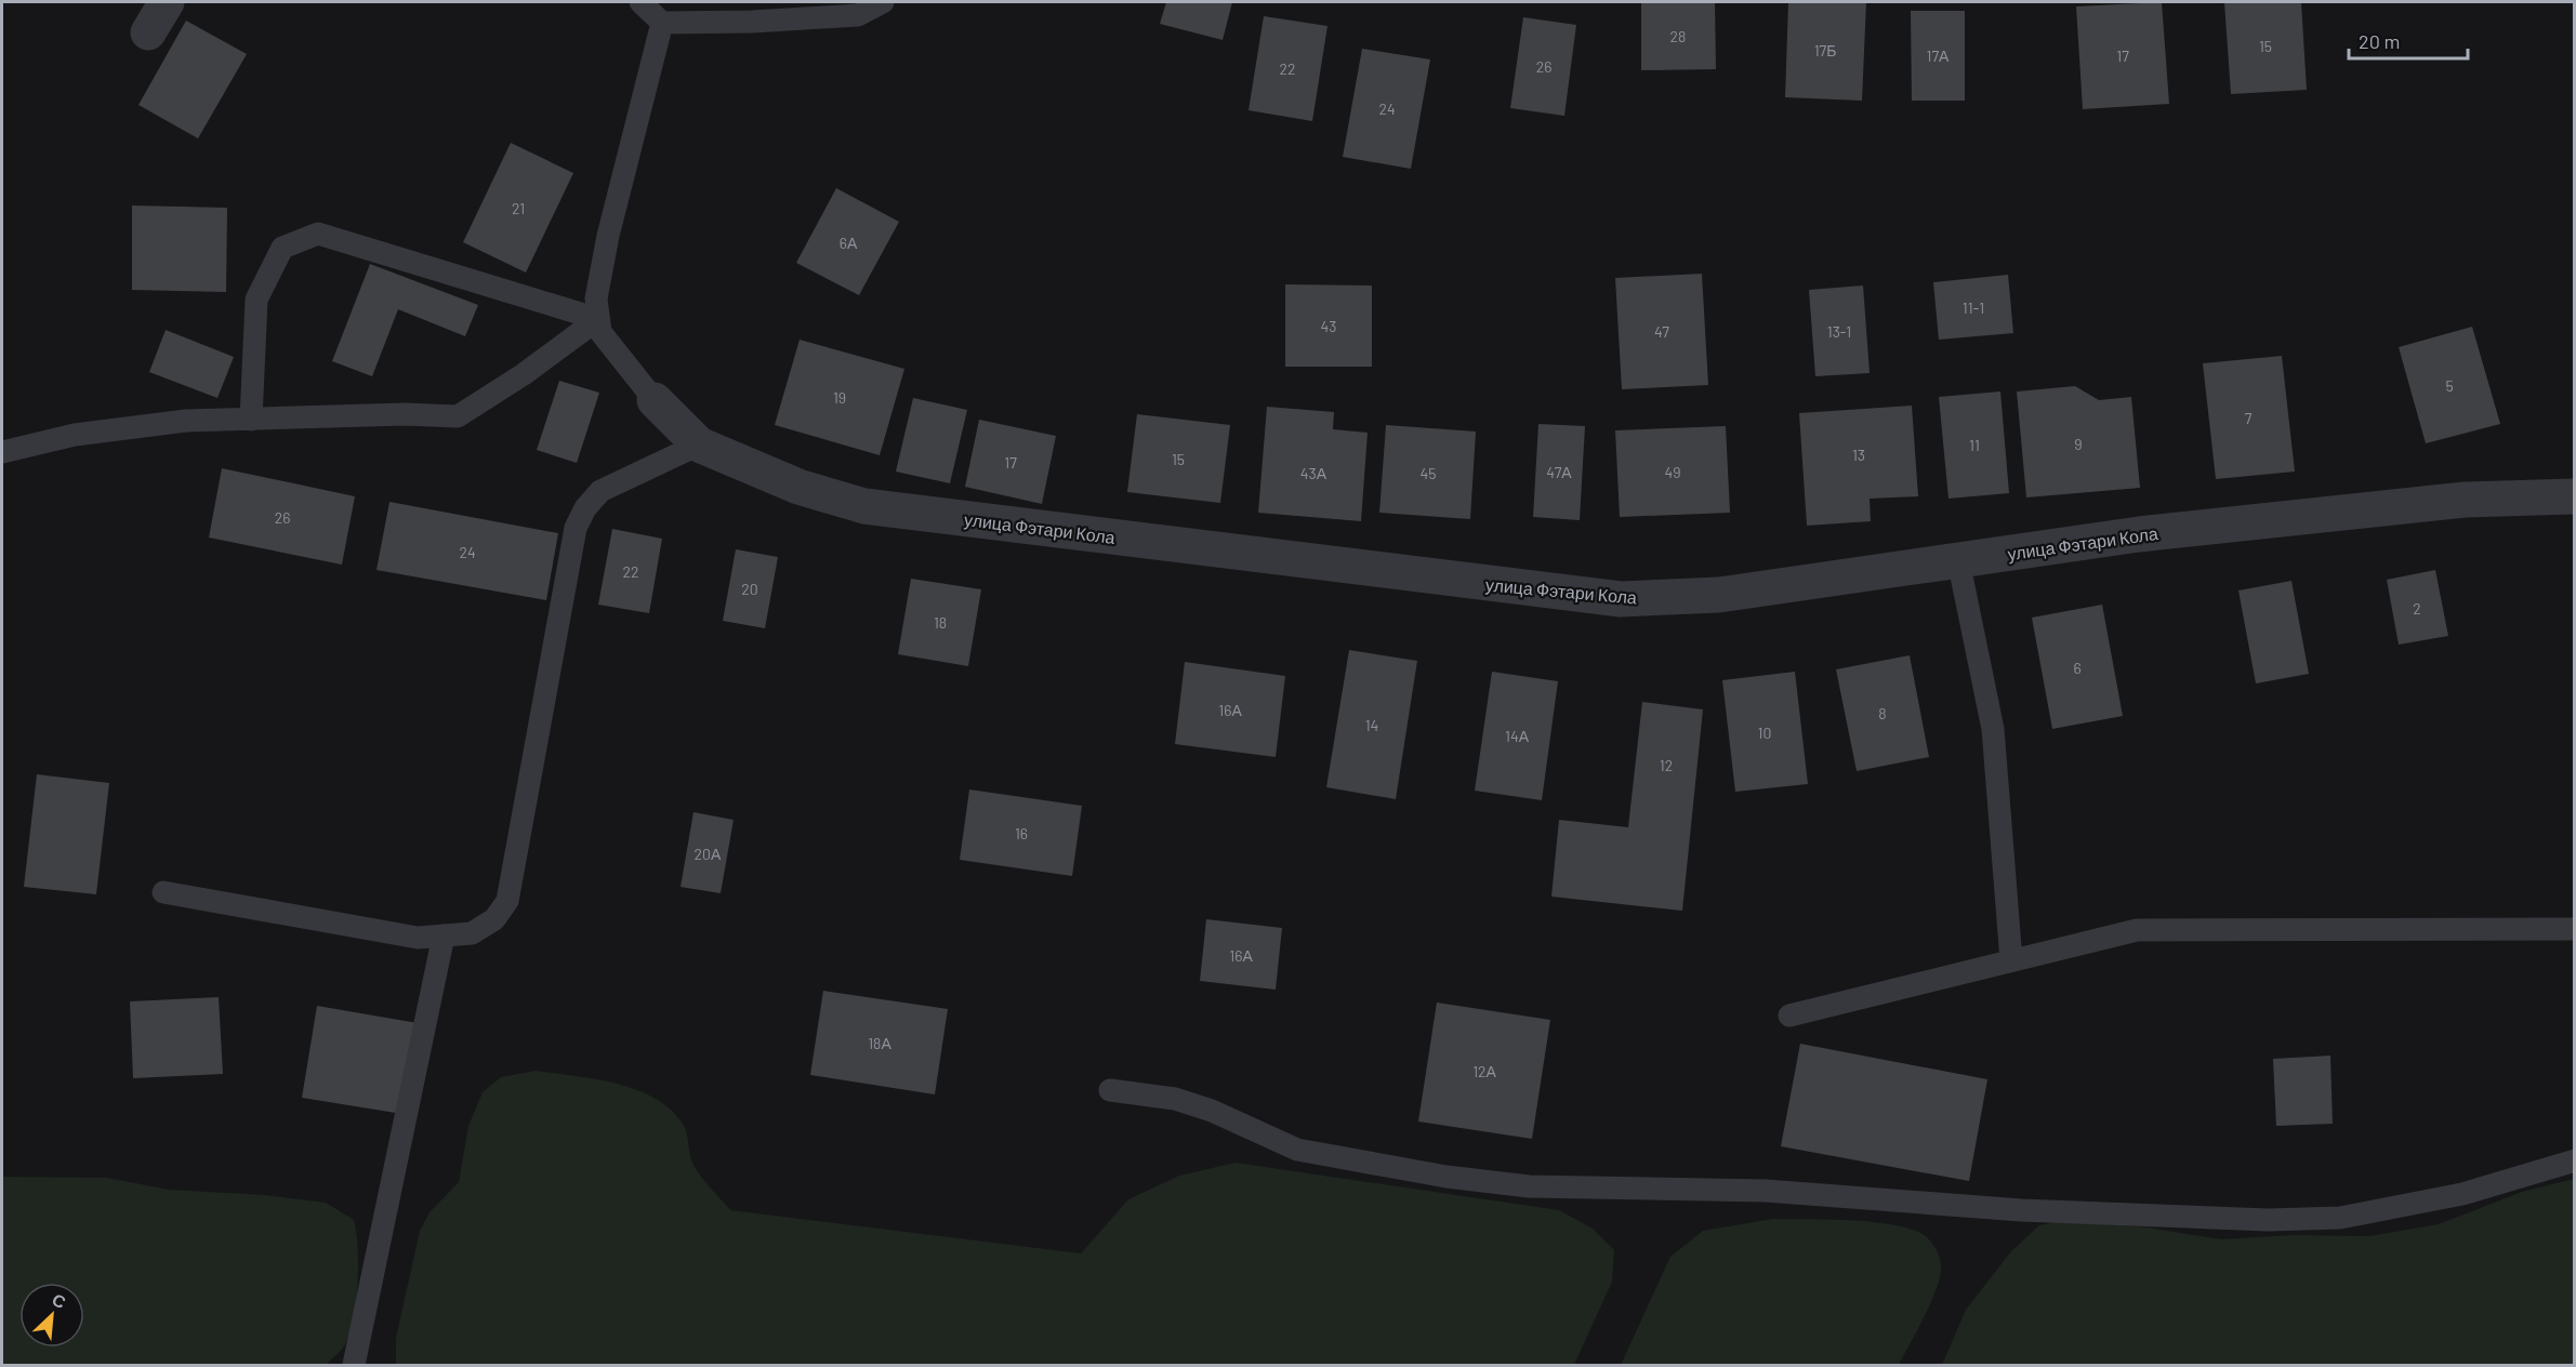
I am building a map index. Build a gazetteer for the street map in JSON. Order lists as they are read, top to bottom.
{
  "streets": {
    "street": ["улица Фэтари Кола"]
  },
  "house_numbers": [
    "28",
    "15",
    "17Б",
    "17А",
    "17",
    "26",
    "22",
    "24",
    "21",
    "6А",
    "11-1",
    "43",
    "47",
    "13-1",
    "5",
    "19",
    "7",
    "9",
    "11",
    "13",
    "15",
    "17",
    "47А",
    "49",
    "43А",
    "45",
    "26",
    "24",
    "22",
    "20",
    "2",
    "18",
    "6",
    "16А",
    "8",
    "14",
    "10",
    "14А",
    "12",
    "16",
    "20А",
    "16А",
    "18А",
    "12А"
  ],
  "scale_bar": "20 m",
  "north": "top right"
}
